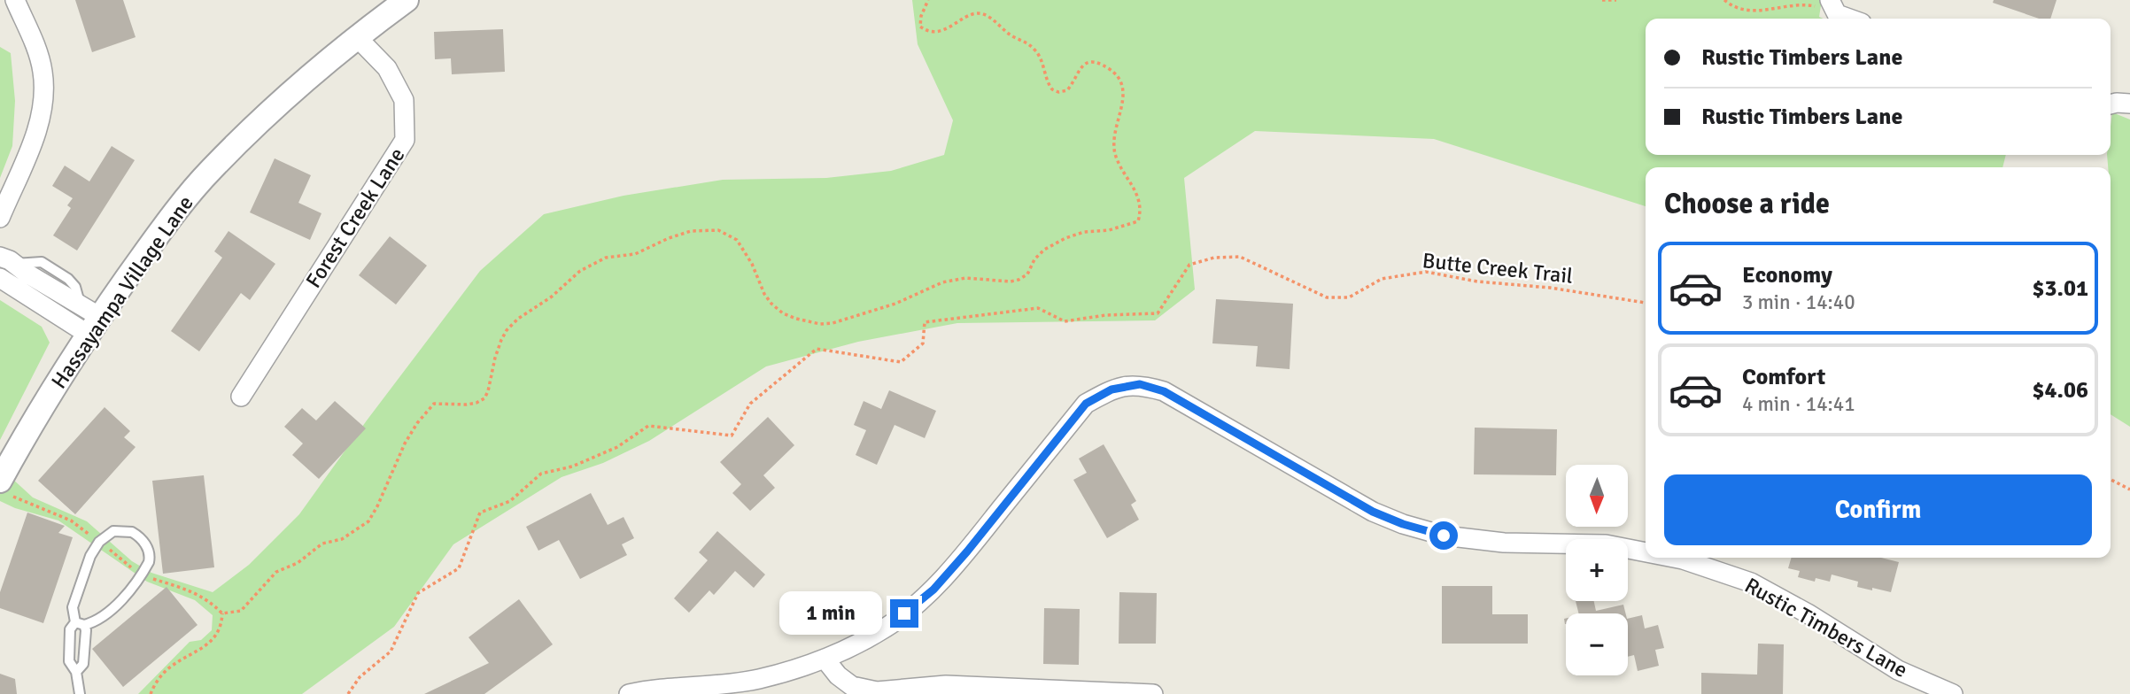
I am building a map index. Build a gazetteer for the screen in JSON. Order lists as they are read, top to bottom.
{
  "streets": {
    "street": ["Forest Creek Lane", "Hassayampa Village Lane", "Rustic Timbers Lane"],
    "path": ["Butte Creek Trail"]
  },
  "crossings": [
    ["Forest Creek Lane", "Hassayampa Village Lane"]
  ],
  "north": "bottom",
  "page": {
    "banner": ["Rustic Timbers Lane", "Rustic Timbers Lane"],
    "heading": "Choose a ride",
    "list": [
      {
        "name": "Economy",
        "note": "3 min · 14:40",
        "value": "$3.01"
      },
      {
        "name": "Comfort",
        "note": "4 min · 14:41",
        "value": "$4.06"
      }
    ],
    "buttons": "Confirm",
    "map_buttons": ["+", "−"],
    "bubble": "1 min"
  }
}
